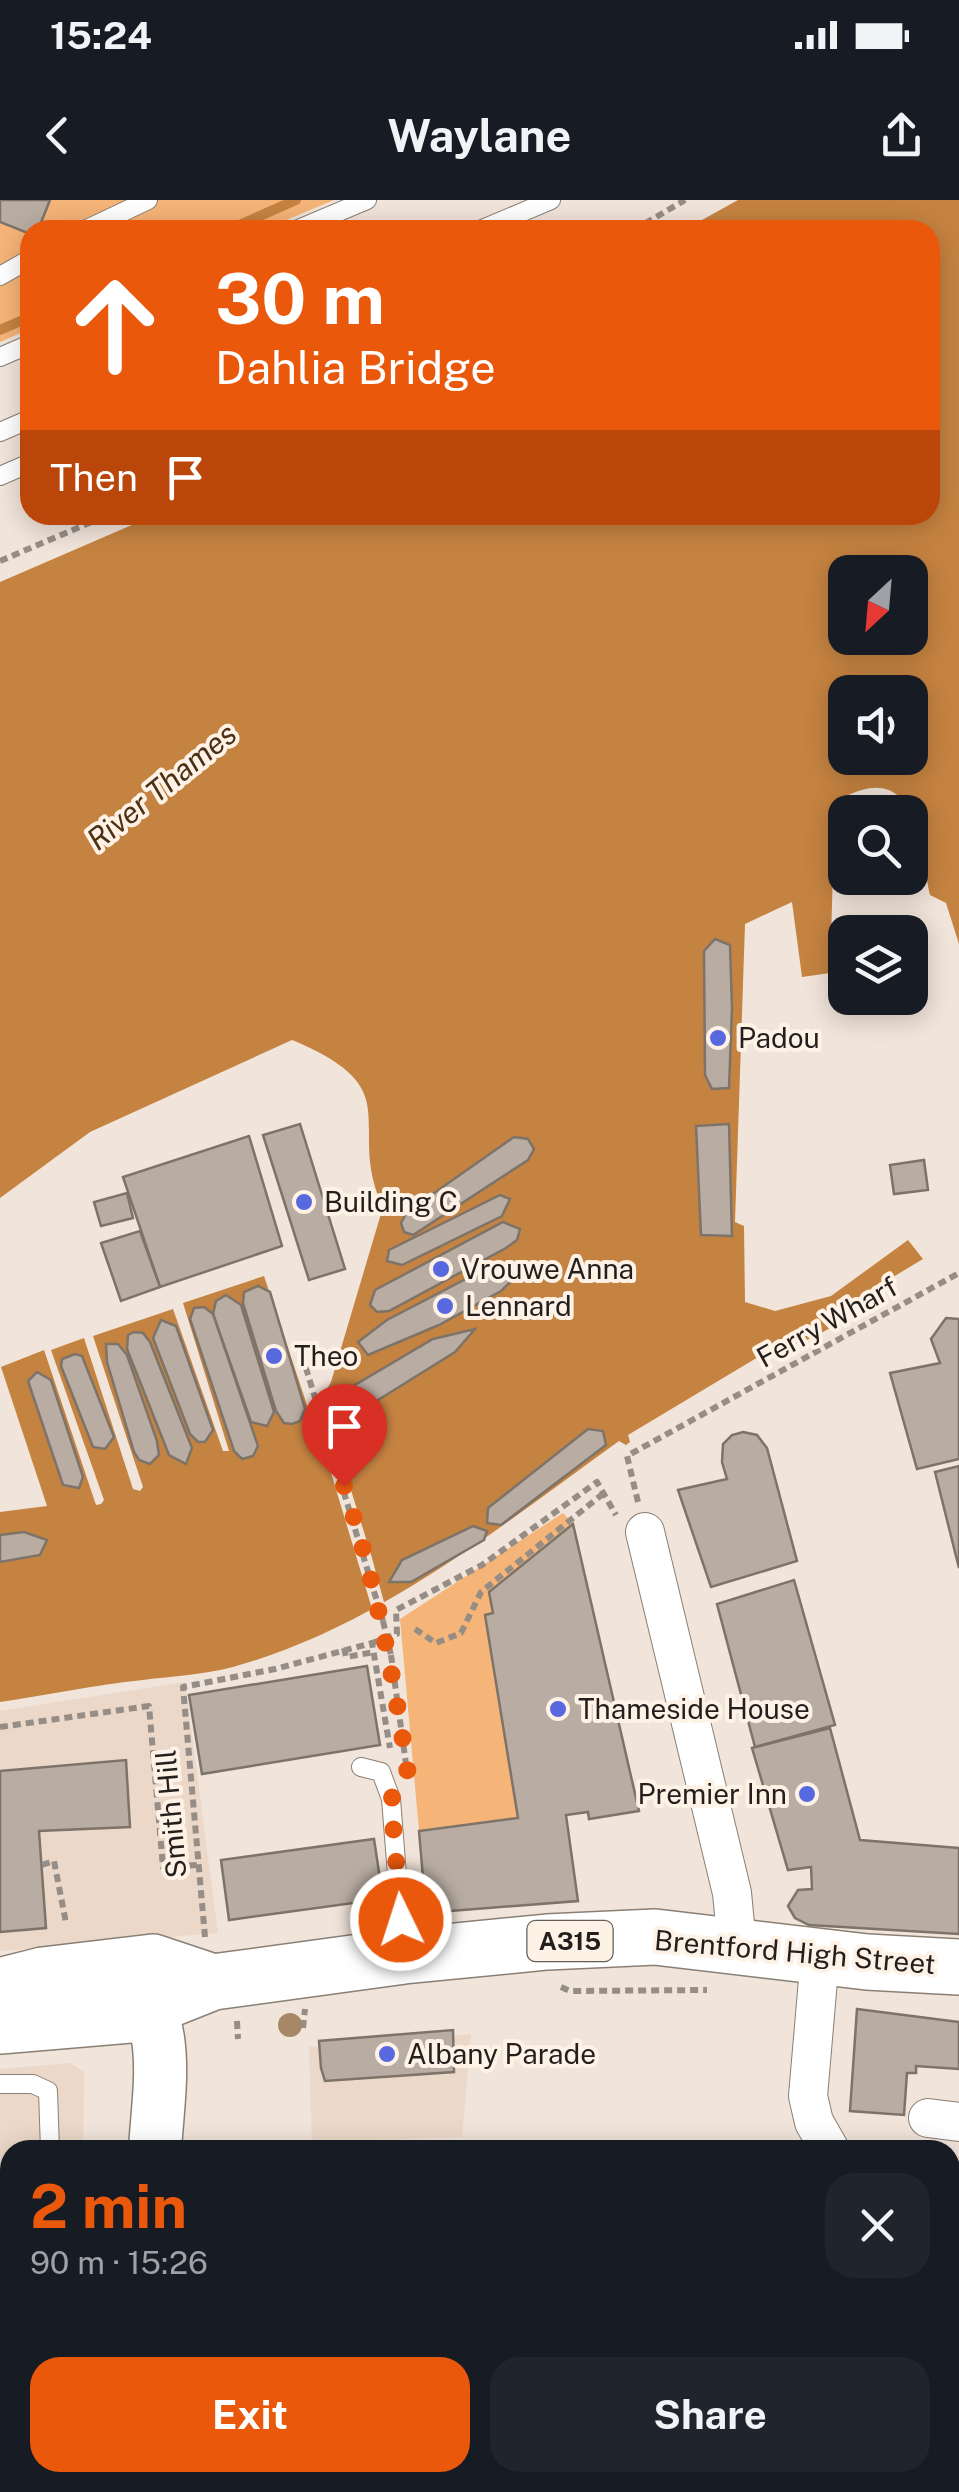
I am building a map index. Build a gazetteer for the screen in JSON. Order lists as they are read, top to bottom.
{
  "streets": {
    "main road": ["A315", "Brentford High Street"],
    "path": ["Ferry Wharf", "Smith Hill"]
  },
  "crossings": [
    ["Smith Hill", "Brentford High Street"]
  ],
  "water": ["River Thames"],
  "places": [
    "Padou",
    "Building C",
    "Vrouwe Anna",
    "Lennard",
    "Theo",
    "Thameside House",
    "Premier Inn",
    "Albany Parade"
  ],
  "north": "bottom left",
  "page": {
    "status": "15:24",
    "header": "Waylane",
    "turn": ["30 m", "Dahlia Bridge"],
    "then": "Then",
    "heading": ["2 min", "90 m · 15:26"],
    "buttons": ["Exit", "Share"]
  }
}
